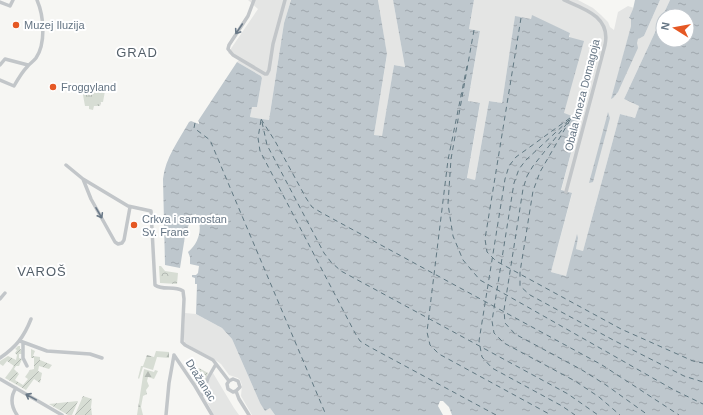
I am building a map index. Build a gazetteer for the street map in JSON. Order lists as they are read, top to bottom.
{
  "streets": {
    "street": ["Obala kneza Domagoja", "Dražanac"]
  },
  "districts": ["GRAD", "VAROŠ"],
  "places": ["Muzej Iluzija", "Froggyland", "Crkva i samostan Sv. Frane"],
  "north": "left"
}
